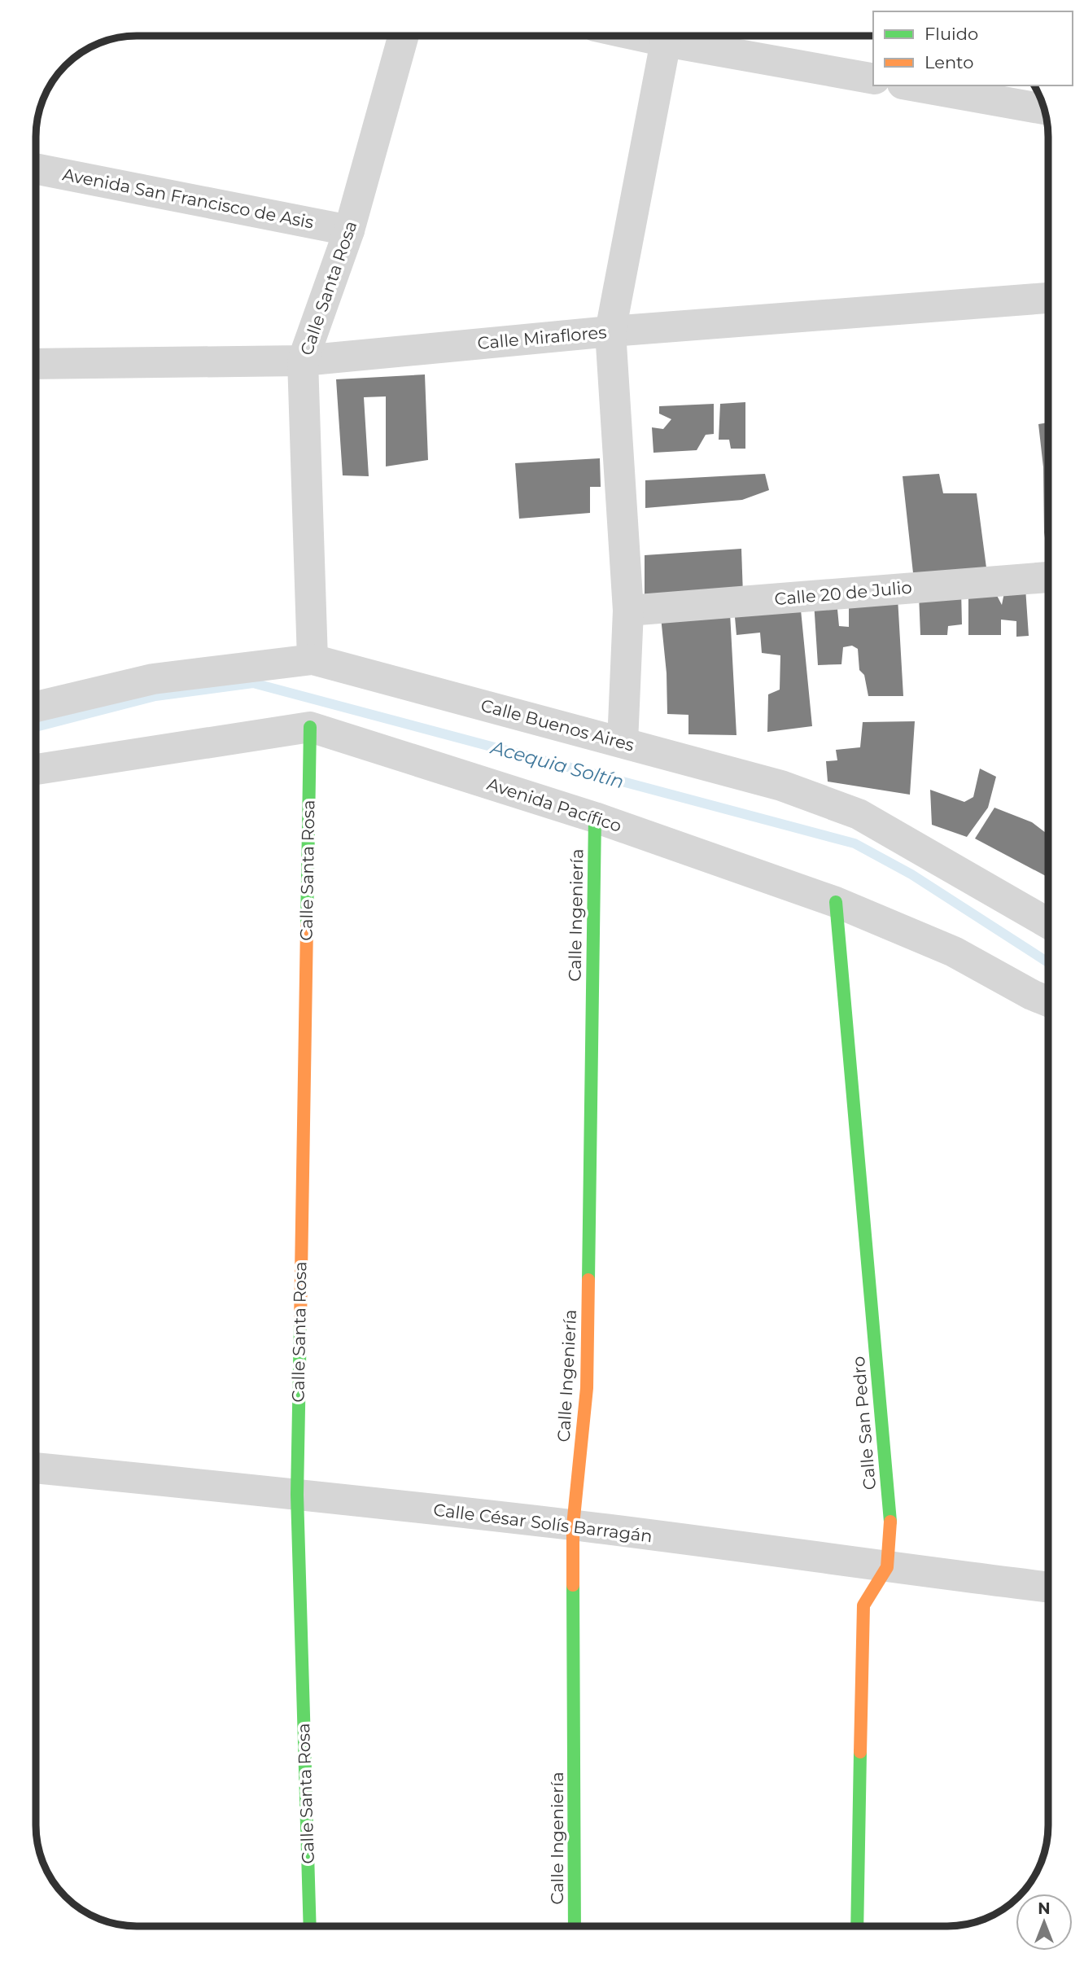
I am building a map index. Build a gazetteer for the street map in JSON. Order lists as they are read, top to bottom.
{
  "streets": {
    "street": [
      "Avenida San Francisco de Asis",
      "Calle Santa Rosa",
      "Calle Miraflores",
      "Calle 20 de Julio",
      "Calle Buenos Aires",
      "Avenida Pacífico",
      "Calle Ingeniería",
      "Calle San Pedro",
      "Calle César Solís Barragán"
    ]
  },
  "crossings": [
    ["Avenida San Francisco de Asis", "Calle Santa Rosa"],
    ["Calle Santa Rosa", "Calle Miraflores"],
    ["Calle Santa Rosa", "Calle Buenos Aires"],
    ["Calle Santa Rosa", "Avenida Pacífico"],
    ["Calle Santa Rosa", "Calle César Solís Barragán"],
    ["Avenida Pacífico", "Calle Ingeniería"],
    ["Avenida Pacífico", "Calle San Pedro"],
    ["Calle Ingeniería", "Calle César Solís Barragán"],
    ["Calle San Pedro", "Calle César Solís Barragán"]
  ],
  "water": ["Acequia Soltín"],
  "legend": ["Fluido", "Lento"],
  "north": "top"
}
